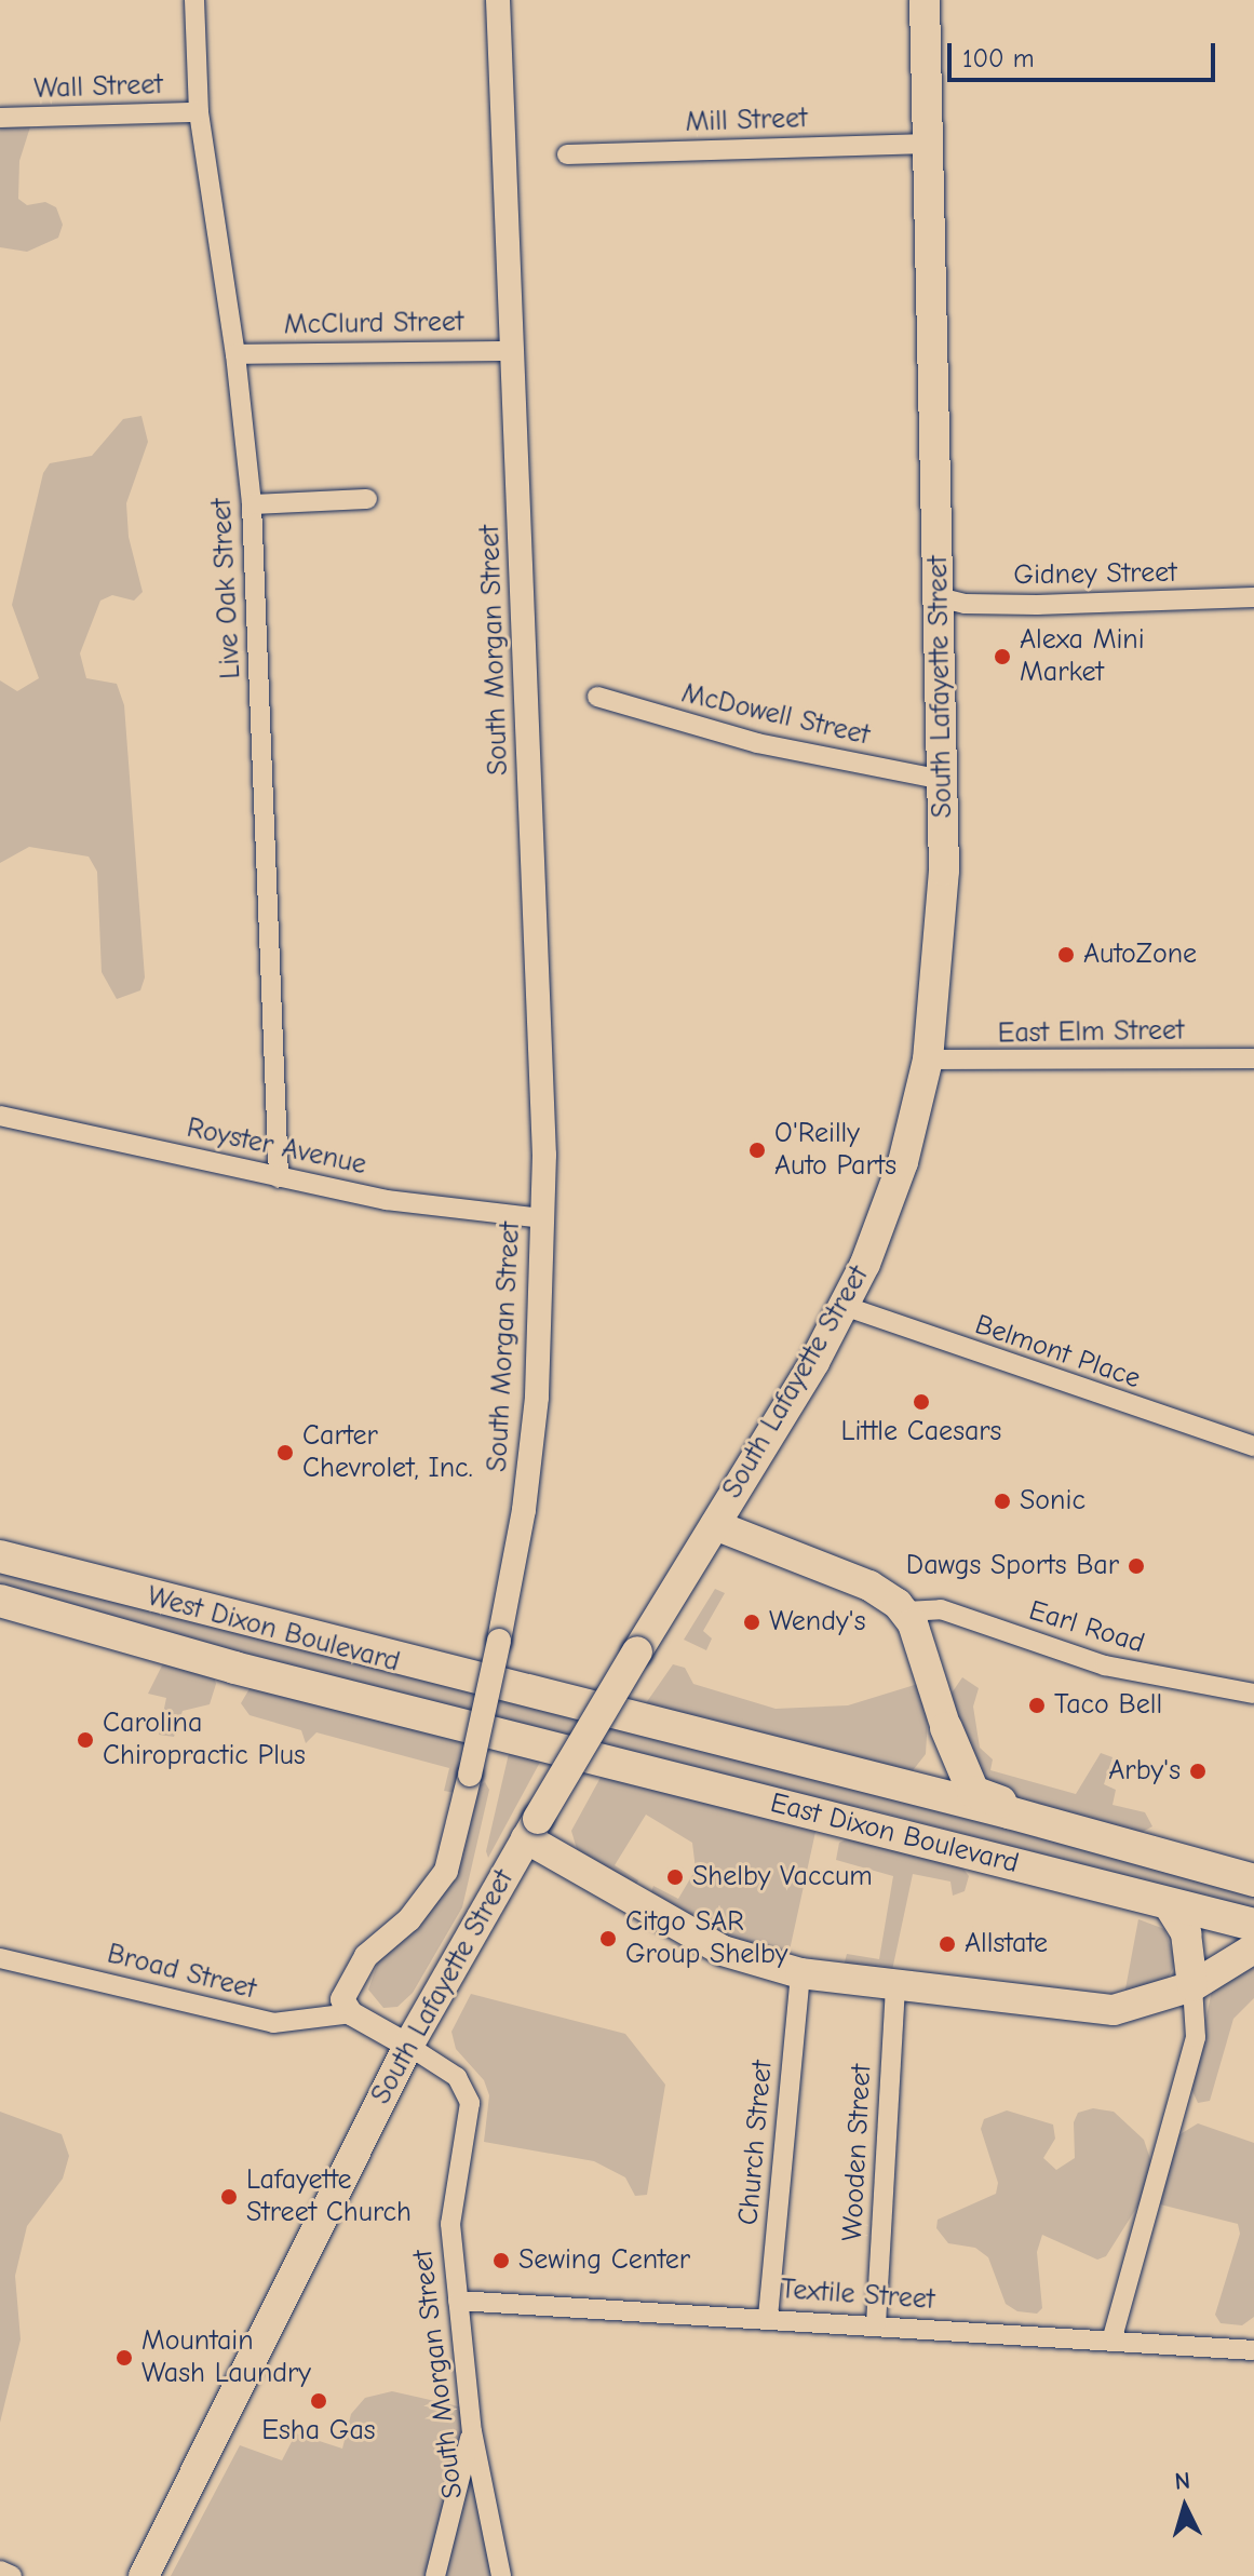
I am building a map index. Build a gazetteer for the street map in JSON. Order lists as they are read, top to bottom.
{
  "streets": {
    "highway": ["West Dixon Boulevard", "East Dixon Boulevard"],
    "main road": ["South Lafayette Street"],
    "street": [
      "Wall Street",
      "Mill Street",
      "McClurd Street",
      "Gidney Street",
      "Live Oak Street",
      "South Morgan Street",
      "McDowell Street",
      "East Elm Street",
      "Royster Avenue",
      "Belmont Place",
      "Earl Road",
      "Broad Street",
      "Church Street",
      "Wooden Street",
      "Textile Street"
    ]
  },
  "crossings": [
    ["Wall Street", "Live Oak Street"],
    ["Mill Street", "South Lafayette Street"],
    ["McClurd Street", "Live Oak Street"],
    ["McClurd Street", "South Morgan Street"],
    ["Gidney Street", "South Lafayette Street"],
    ["Live Oak Street", "Royster Avenue"],
    ["South Morgan Street", "South Lafayette Street"],
    ["South Morgan Street", "Royster Avenue"],
    ["South Morgan Street", "Broad Street"],
    ["South Morgan Street", "Textile Street"],
    ["South Lafayette Street", "McDowell Street"],
    ["South Lafayette Street", "East Elm Street"],
    ["South Lafayette Street", "Belmont Place"],
    ["West Dixon Boulevard", "East Dixon Boulevard"],
    ["Church Street", "Textile Street"],
    ["Wooden Street", "Textile Street"]
  ],
  "places": [
    "Alexa Mini Market",
    "AutoZone",
    "O'Reilly Auto Parts",
    "Little Caesars",
    "Carter Chevrolet, Inc.",
    "Sonic",
    "Dawgs Sports Bar",
    "Wendy's",
    "Taco Bell",
    "Carolina Chiropractic Plus",
    "Arby's",
    "Shelby Vaccum",
    "Citgo SAR Group Shelby",
    "Allstate",
    "Lafayette Street Church",
    "Sewing Center",
    "Mountain Wash Laundry",
    "Esha Gas"
  ],
  "scale_bar": "100 m",
  "north": "top"
}
